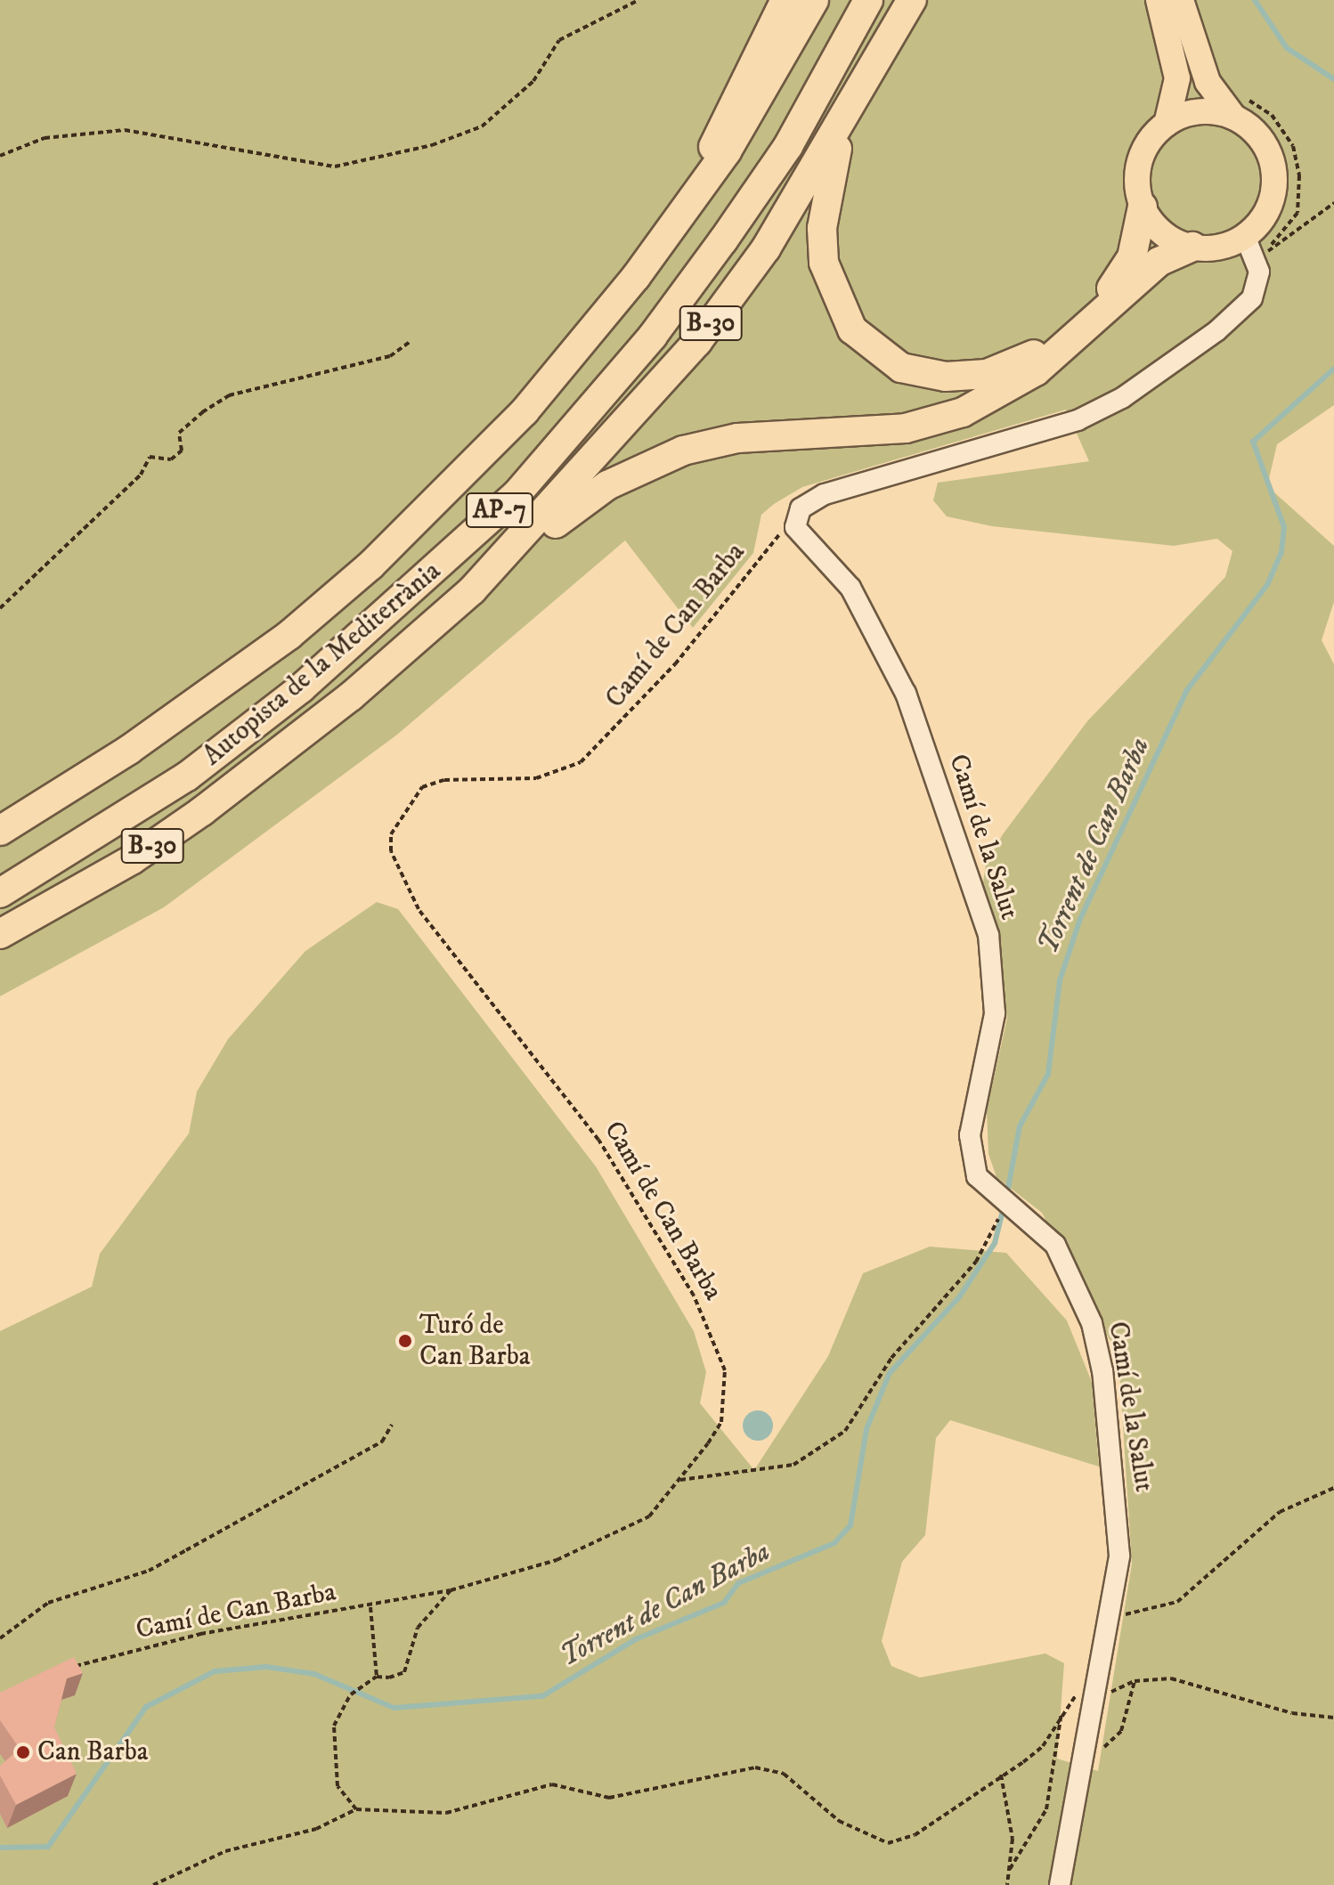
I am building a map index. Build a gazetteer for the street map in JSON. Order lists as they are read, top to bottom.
{
  "streets": {
    "highway": ["B-30", "AP-7", "Autopista de la Mediterrània"],
    "street": ["Camí de la Salut"],
    "path": ["Camí de Can Barba"]
  },
  "crossings": [
    ["Camí de Can Barba", "Camí de la Salut"]
  ],
  "water": ["Torrent de Can Barba"],
  "places": ["Turó de Can Barba", "Can Barba"]
}
